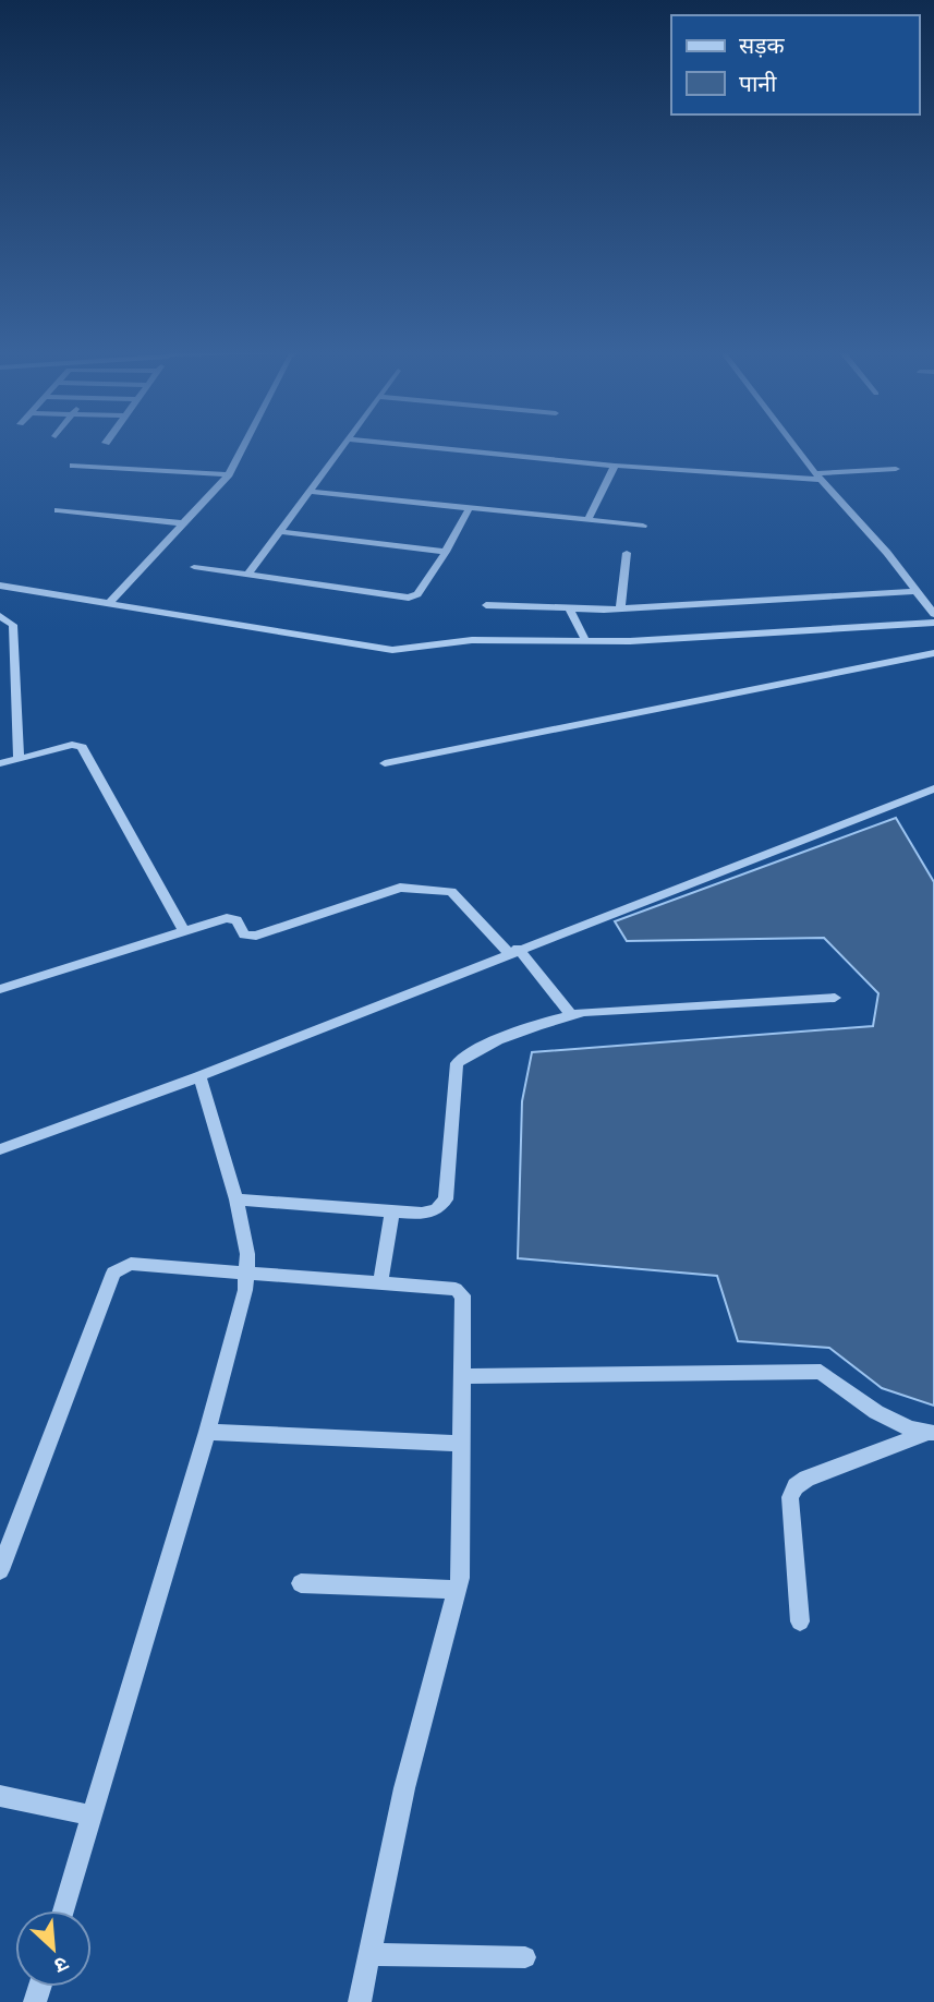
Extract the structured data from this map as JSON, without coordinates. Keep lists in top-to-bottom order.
{
  "legend": ["सड़क", "पानी"],
  "north": "bottom right"
}
